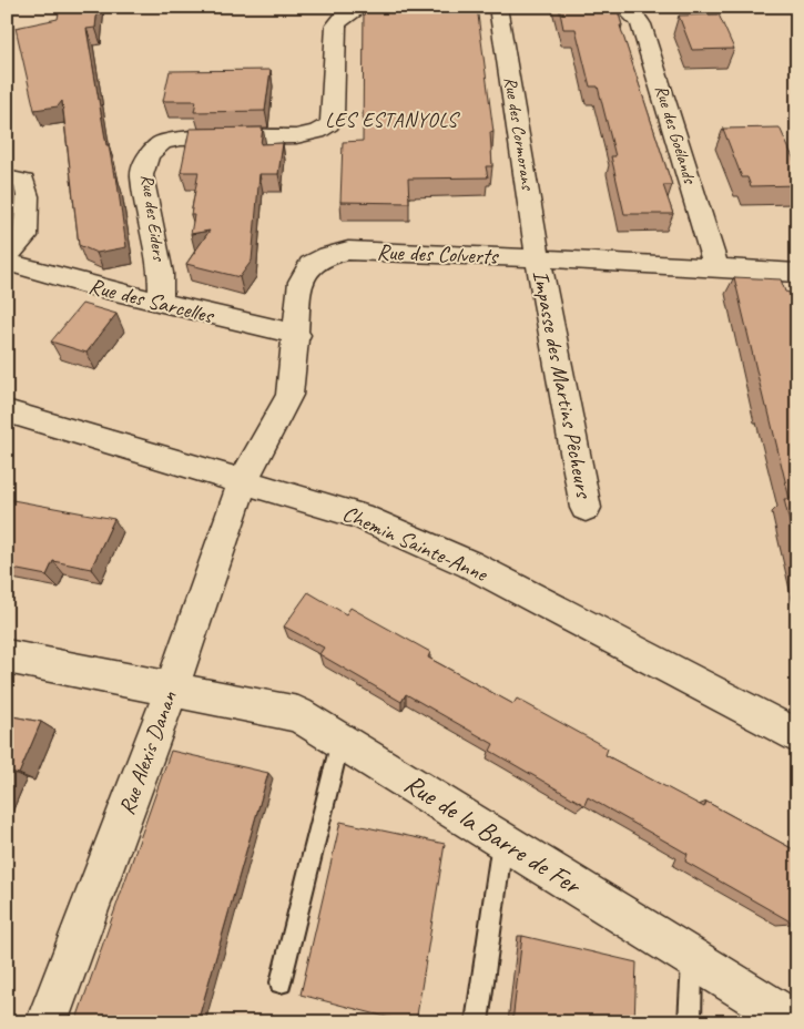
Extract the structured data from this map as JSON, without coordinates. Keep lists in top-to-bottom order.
{
  "streets": {
    "street": [
      "Rue des Cormorans",
      "Rue des Goélands",
      "Rue des Eiders",
      "Rue des Colverts",
      "Rue des Sarcelles",
      "Impasse des Martins Pêcheurs",
      "Chemin Sainte-Anne",
      "Rue Alexis Danan",
      "Rue de la Barre de Fer"
    ]
  },
  "crossings": [
    ["Rue des Cormorans", "Rue des Colverts"],
    ["Rue des Cormorans", "Impasse des Martins Pêcheurs"],
    ["Rue des Goélands", "Rue des Colverts"],
    ["Rue des Eiders", "Rue des Sarcelles"],
    ["Rue des Colverts", "Rue des Sarcelles"],
    ["Rue des Colverts", "Impasse des Martins Pêcheurs"],
    ["Rue des Colverts", "Chemin Sainte-Anne"],
    ["Rue des Colverts", "Rue Alexis Danan"],
    ["Chemin Sainte-Anne", "Rue Alexis Danan"],
    ["Rue Alexis Danan", "Rue de la Barre de Fer"]
  ],
  "districts": ["LES ESTANYOLS"]
}
